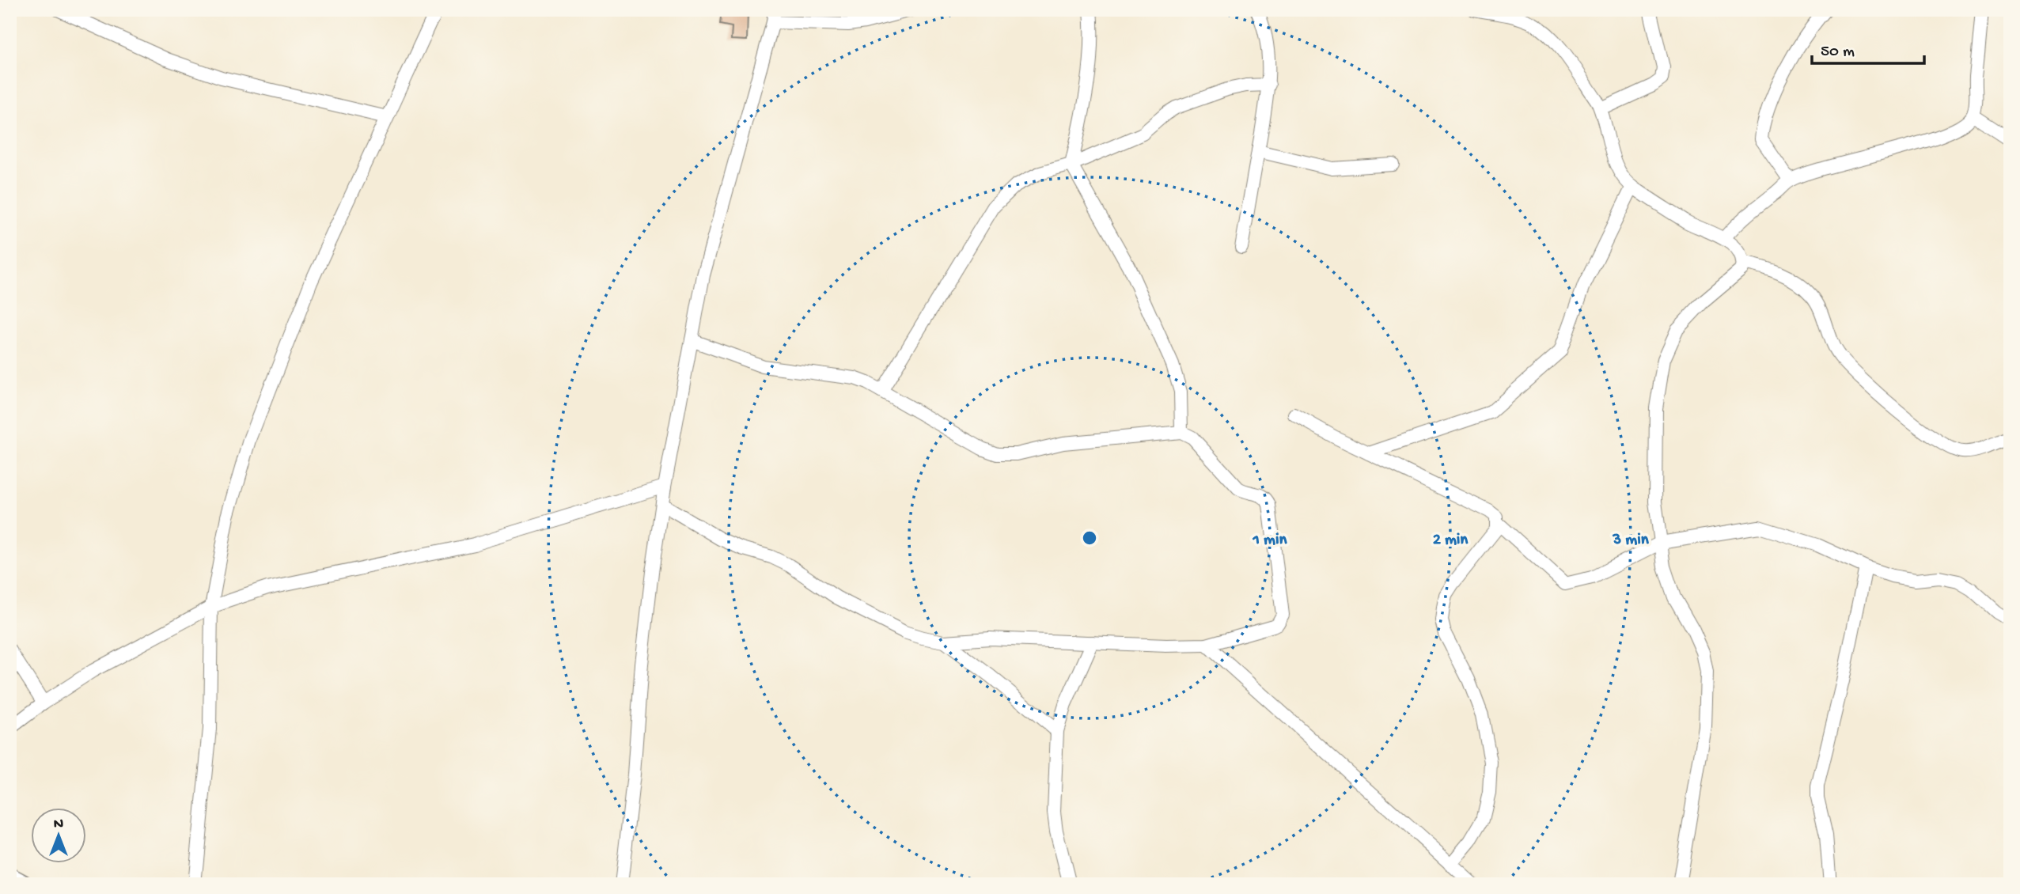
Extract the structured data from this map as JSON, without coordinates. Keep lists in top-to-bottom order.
{
  "scale_bar": "50 m",
  "north": "top",
  "rings": ["1 min", "2 min", "3 min"]
}
